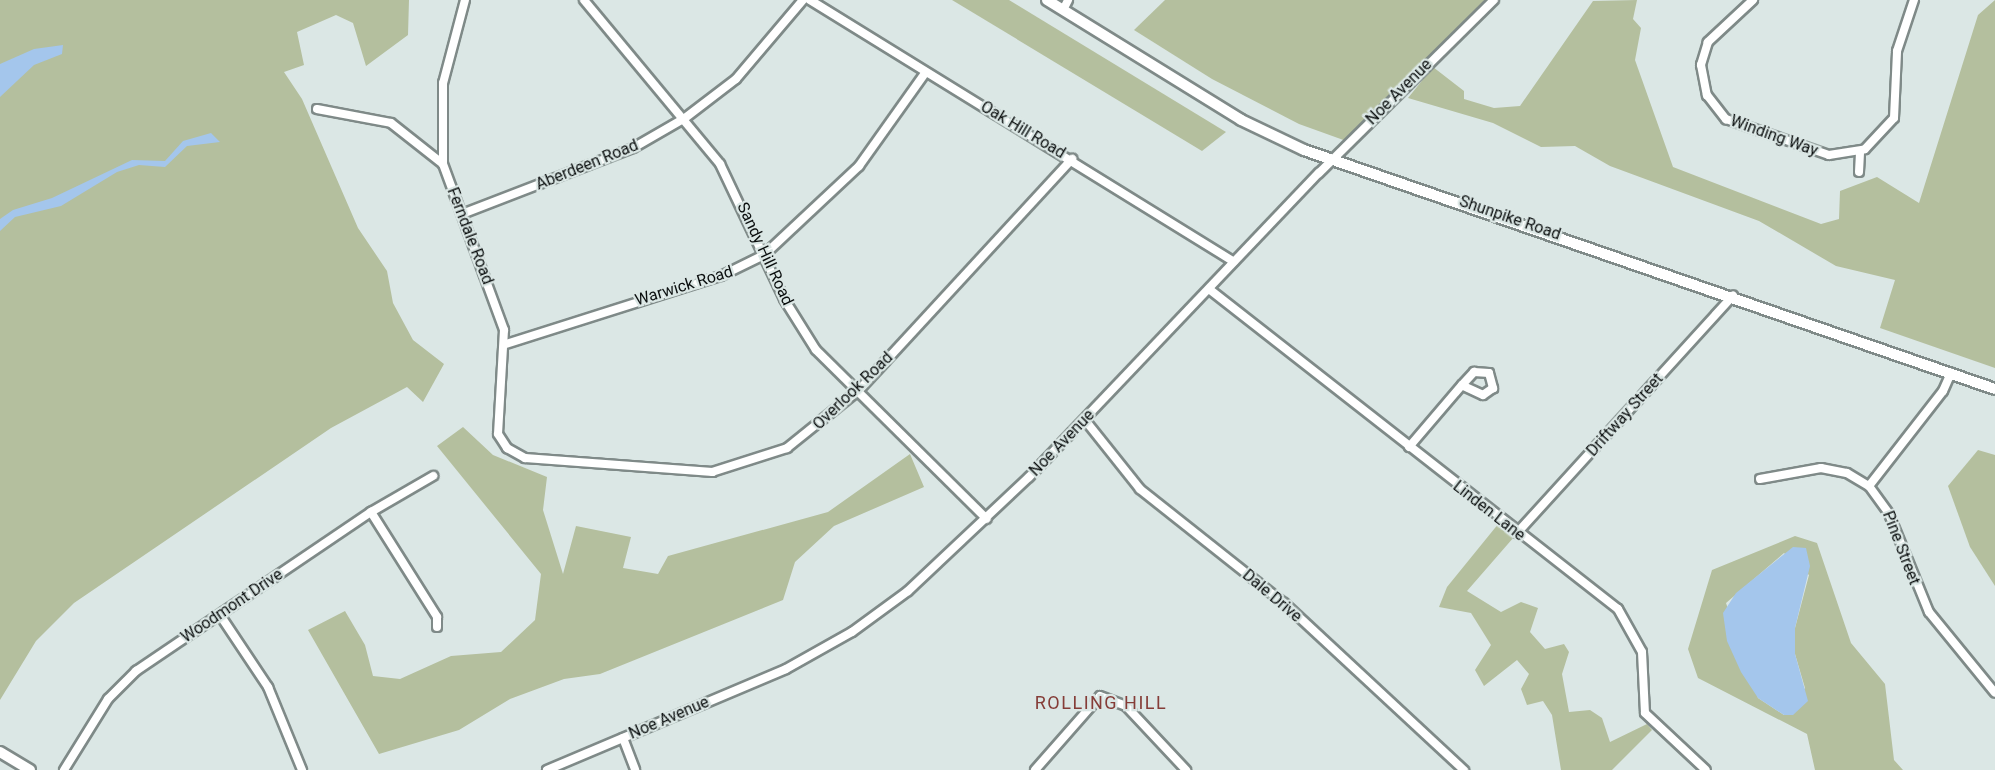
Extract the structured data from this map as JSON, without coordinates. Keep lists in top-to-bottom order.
{
  "streets": {
    "main road": ["Shunpike Road"],
    "street": [
      "Noe Avenue",
      "Oak Hill Road",
      "Winding Way",
      "Aberdeen Road",
      "Ferndale Road",
      "Sandy Hill Road",
      "Warwick Road",
      "Overlook Road",
      "Driftway Street",
      "Linden Lane",
      "Pine Street",
      "Dale Drive",
      "Woodmont Drive"
    ]
  },
  "crossings": [
    ["Noe Avenue", "Oak Hill Road"],
    ["Noe Avenue", "Shunpike Road"],
    ["Noe Avenue", "Sandy Hill Road"],
    ["Noe Avenue", "Linden Lane"],
    ["Noe Avenue", "Dale Drive"],
    ["Oak Hill Road", "Warwick Road"],
    ["Oak Hill Road", "Overlook Road"],
    ["Aberdeen Road", "Ferndale Road"],
    ["Aberdeen Road", "Sandy Hill Road"],
    ["Shunpike Road", "Driftway Street"],
    ["Ferndale Road", "Warwick Road"],
    ["Ferndale Road", "Overlook Road"],
    ["Sandy Hill Road", "Warwick Road"],
    ["Sandy Hill Road", "Overlook Road"],
    ["Driftway Street", "Linden Lane"]
  ],
  "districts": ["ROLLING HILL"]
}
